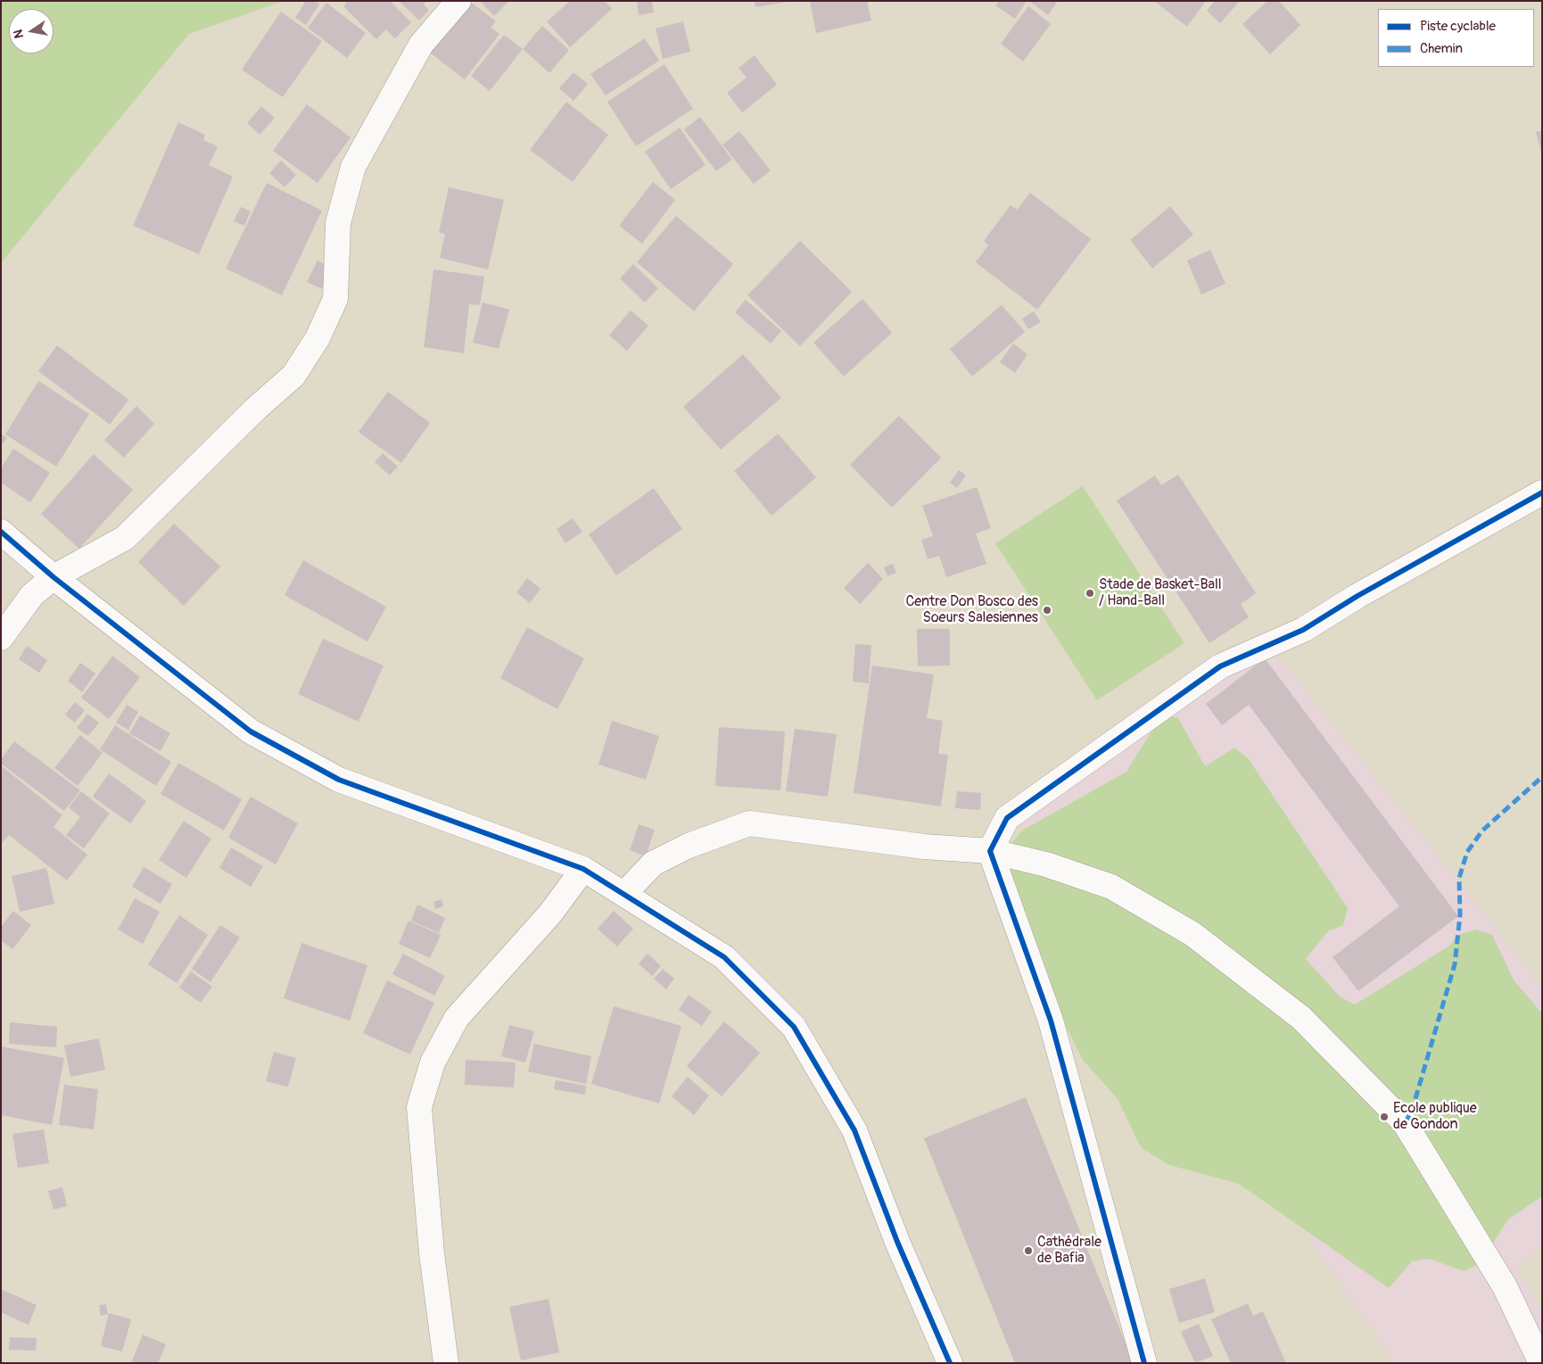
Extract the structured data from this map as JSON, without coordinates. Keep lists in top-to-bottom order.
{
  "places": [
    "Stade de Basket-Ball / Hand-Ball",
    "Centre Don Bosco des Soeurs Salesiennes",
    "Ecole publique de Gondon",
    "Cathédrale de Bafia"
  ],
  "legend": ["Piste cyclable", "Chemin"],
  "north": "left"
}
